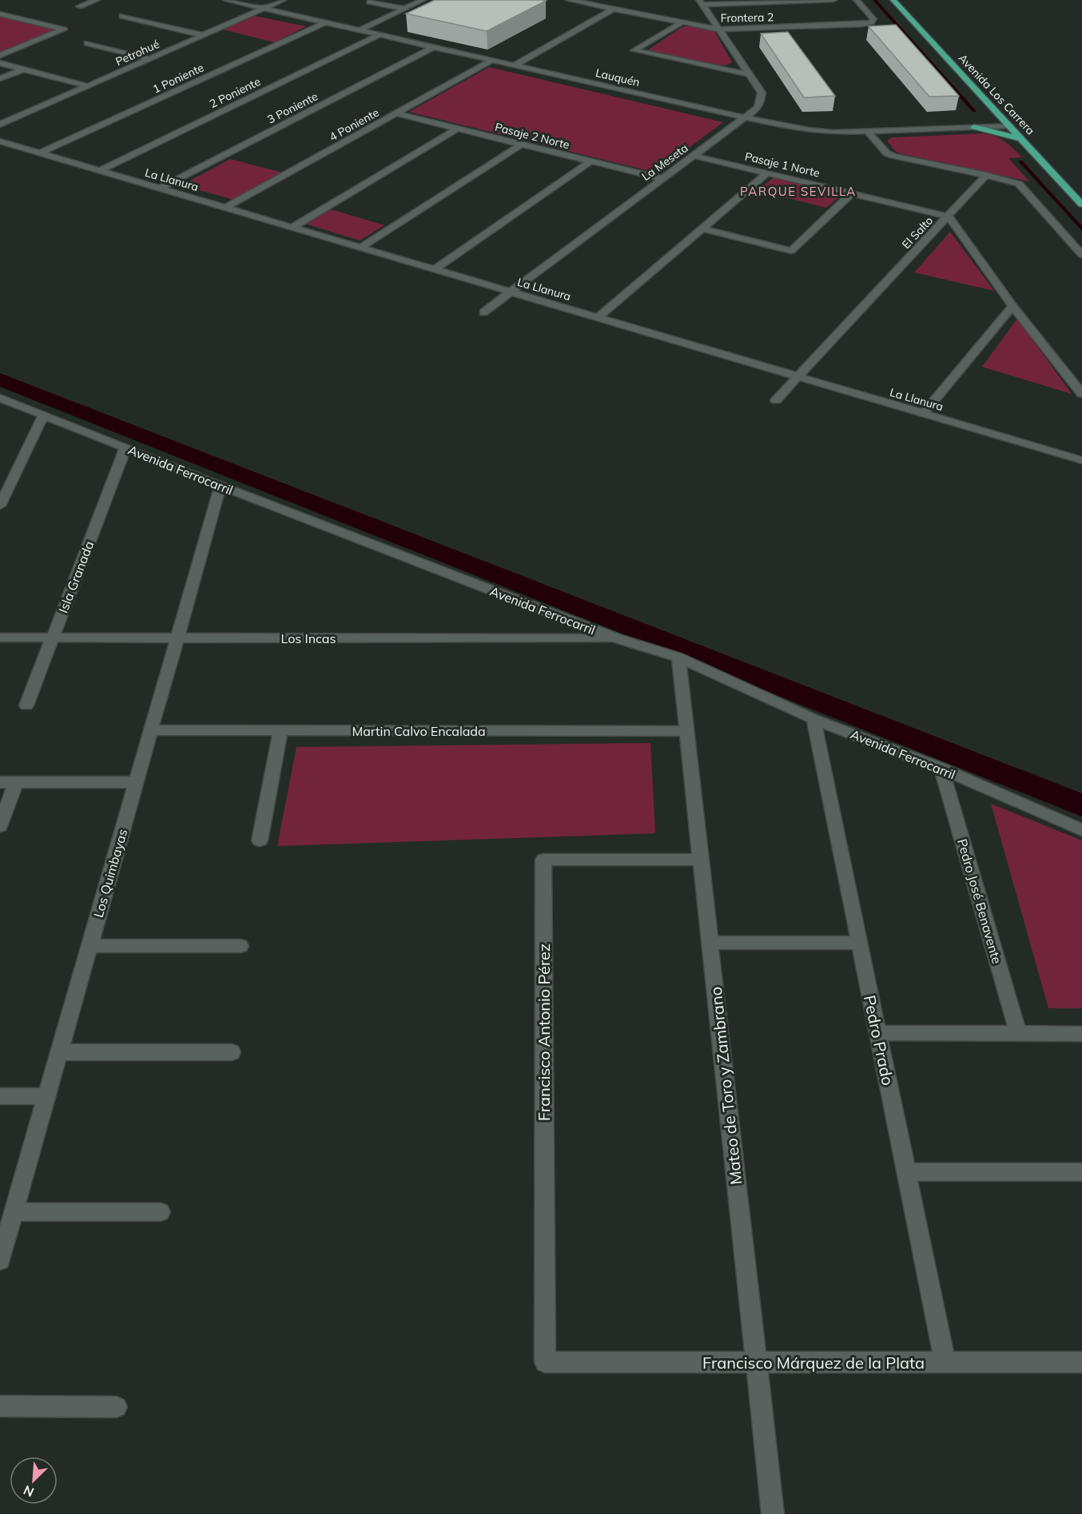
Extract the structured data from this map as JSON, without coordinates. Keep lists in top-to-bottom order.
{
  "streets": {
    "main road": ["Avenida Los Carrera"],
    "street": [
      "Frontera 2",
      "Petrohué",
      "Lauquén",
      "1 Poniente",
      "2 Poniente",
      "3 Poniente",
      "4 Poniente",
      "Pasaje 2 Norte",
      "La Meseta",
      "Pasaje 1 Norte",
      "La Llanura",
      "El Salto",
      "Avenida Ferrocarril",
      "Isla Granada",
      "Los Incas",
      "Martin Calvo Encalada",
      "Los Quimbayas",
      "Pedro José Benavente",
      "Francisco Antonio Pérez",
      "Pedro Prado",
      "Mateo de Toro y Zambrano",
      "Francisco Márquez de la Plata"
    ]
  },
  "crossings": [
    ["Frontera 2", "La Meseta"],
    ["Petrohué", "Lauquén"],
    ["Lauquén", "1 Poniente"],
    ["Lauquén", "2 Poniente"],
    ["Lauquén", "Avenida Los Carrera"],
    ["Lauquén", "3 Poniente"],
    ["Lauquén", "4 Poniente"],
    ["Lauquén", "La Meseta"],
    ["1 Poniente", "La Llanura"],
    ["2 Poniente", "La Llanura"],
    ["3 Poniente", "La Llanura"],
    ["4 Poniente", "Pasaje 2 Norte"],
    ["4 Poniente", "La Llanura"],
    ["Pasaje 2 Norte", "La Meseta"],
    ["La Meseta", "Pasaje 1 Norte"],
    ["La Meseta", "La Llanura"],
    ["Pasaje 1 Norte", "El Salto"],
    ["La Llanura", "El Salto"],
    ["Avenida Ferrocarril", "Isla Granada"],
    ["Avenida Ferrocarril", "Los Incas"],
    ["Avenida Ferrocarril", "Los Quimbayas"],
    ["Avenida Ferrocarril", "Pedro José Benavente"],
    ["Avenida Ferrocarril", "Pedro Prado"],
    ["Avenida Ferrocarril", "Mateo de Toro y Zambrano"],
    ["Isla Granada", "Los Incas"],
    ["Los Incas", "Los Quimbayas"],
    ["Martin Calvo Encalada", "Los Quimbayas"],
    ["Martin Calvo Encalada", "Mateo de Toro y Zambrano"],
    ["Francisco Antonio Pérez", "Mateo de Toro y Zambrano"],
    ["Francisco Antonio Pérez", "Francisco Márquez de la Plata"],
    ["Pedro Prado", "Francisco Márquez de la Plata"],
    ["Mateo de Toro y Zambrano", "Francisco Márquez de la Plata"]
  ],
  "districts": ["PARQUE SEVILLA"],
  "north": "bottom left"
}
